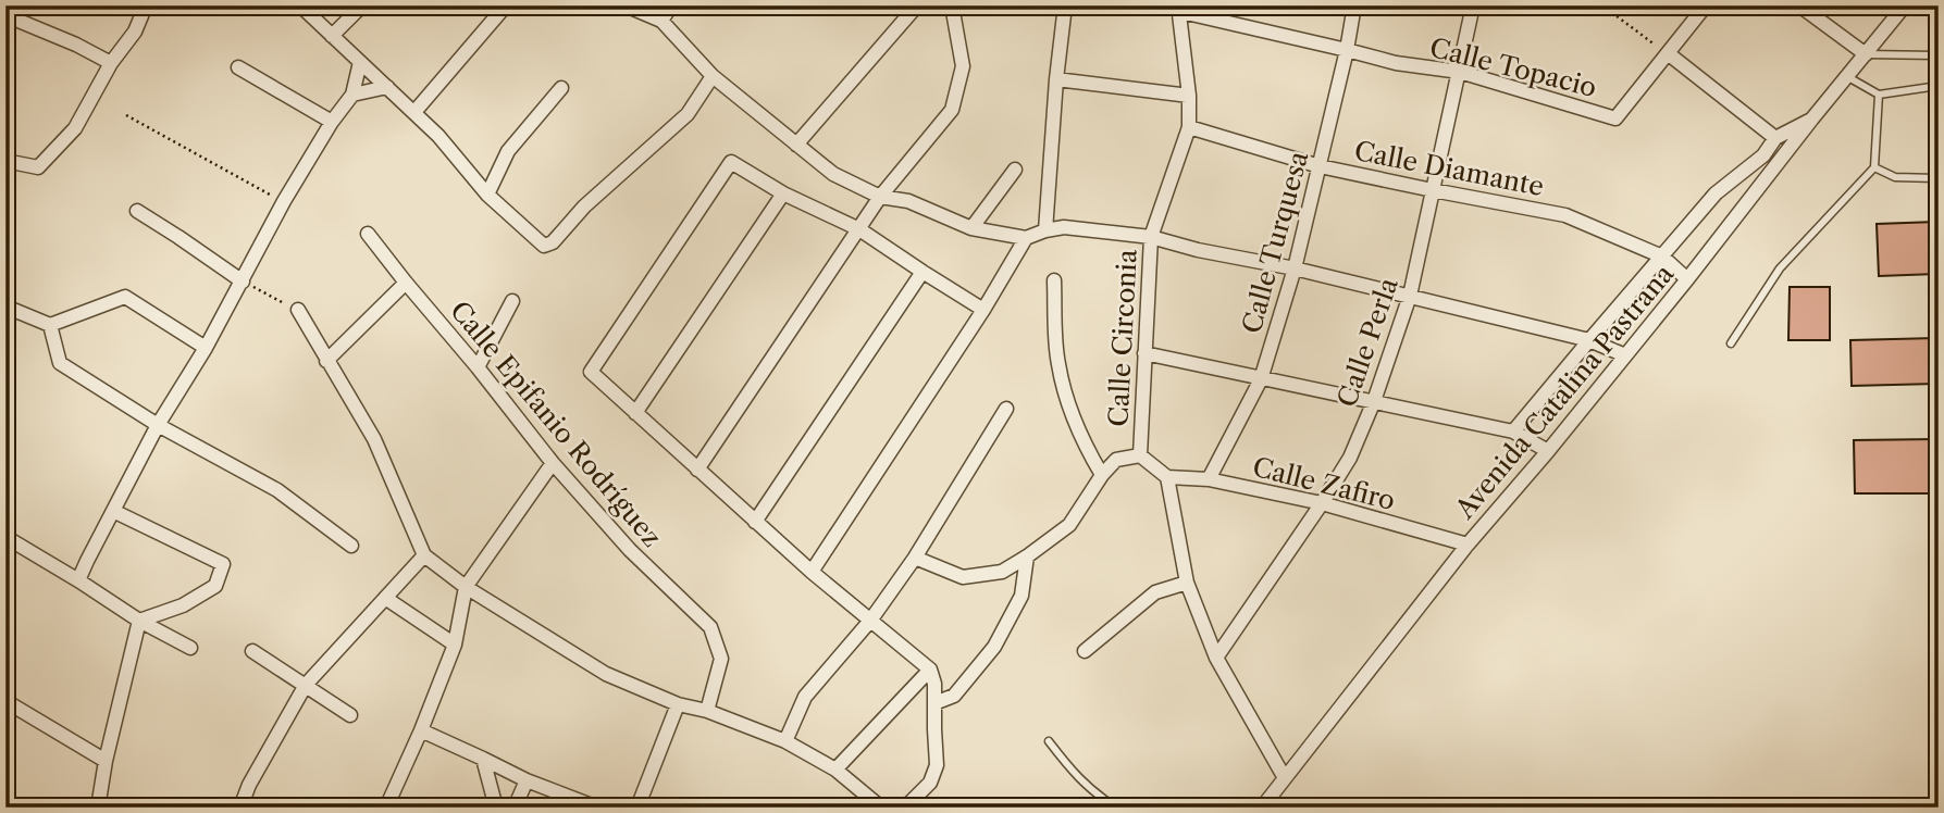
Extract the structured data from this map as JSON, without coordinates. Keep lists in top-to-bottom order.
{
  "streets": {
    "street": [
      "Calle Topacio",
      "Calle Diamante",
      "Calle Turquesa",
      "Calle Circonia",
      "Calle Perla",
      "Avenida Catalina Pastrana",
      "Calle Epifanio Rodríguez",
      "Calle Zafiro"
    ]
  },
  "crossings": [
    ["Calle Topacio", "Calle Turquesa"],
    ["Calle Topacio", "Calle Circonia"],
    ["Calle Topacio", "Calle Perla"],
    ["Calle Diamante", "Calle Turquesa"],
    ["Calle Diamante", "Calle Circonia"],
    ["Calle Diamante", "Calle Perla"],
    ["Calle Diamante", "Avenida Catalina Pastrana"],
    ["Calle Turquesa", "Calle Zafiro"],
    ["Calle Circonia", "Calle Zafiro"],
    ["Calle Perla", "Calle Zafiro"],
    ["Avenida Catalina Pastrana", "Calle Zafiro"]
  ]
}
